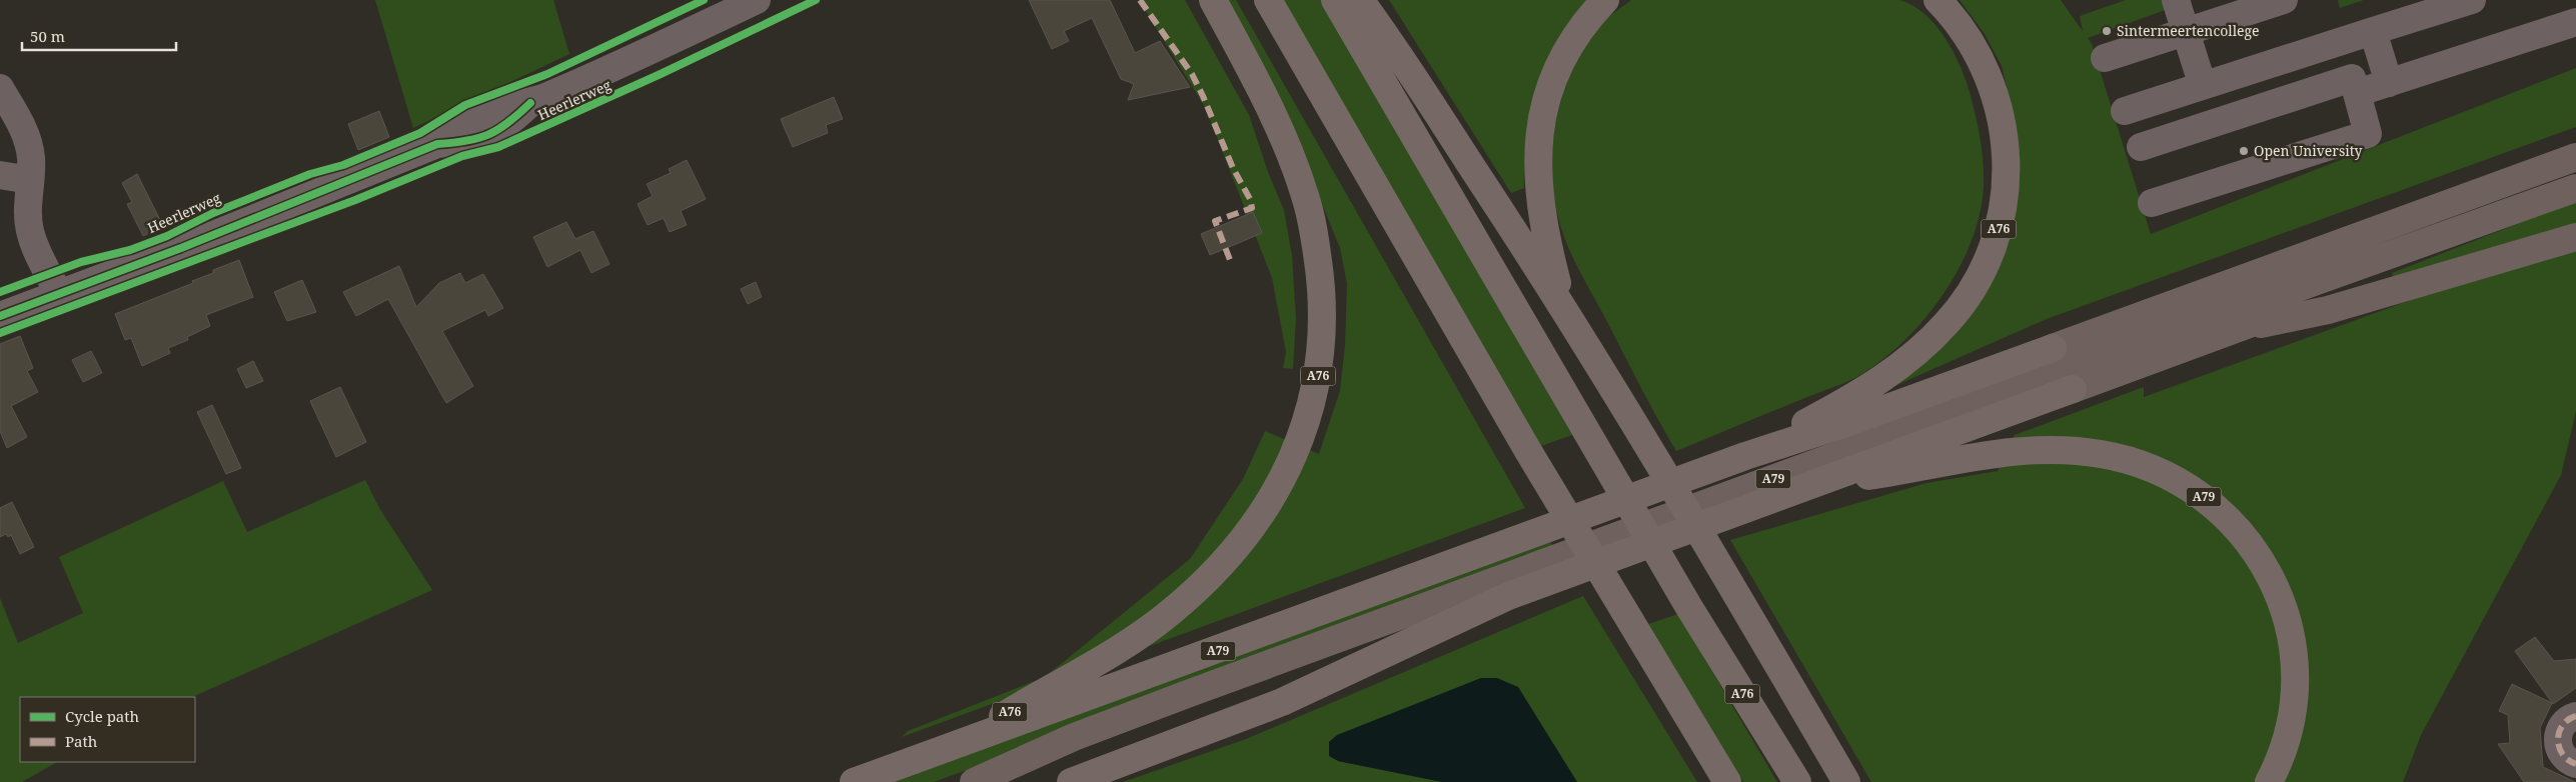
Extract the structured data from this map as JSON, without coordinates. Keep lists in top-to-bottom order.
{
  "streets": {
    "highway": ["A76", "A79"],
    "street": ["Heerlerweg"]
  },
  "crossings": [
    ["A76", "A79"]
  ],
  "places": ["Sintermeertencollege", "Open University"],
  "legend": ["Cycle path", "Path"],
  "scale_bar": "50 m"
}
